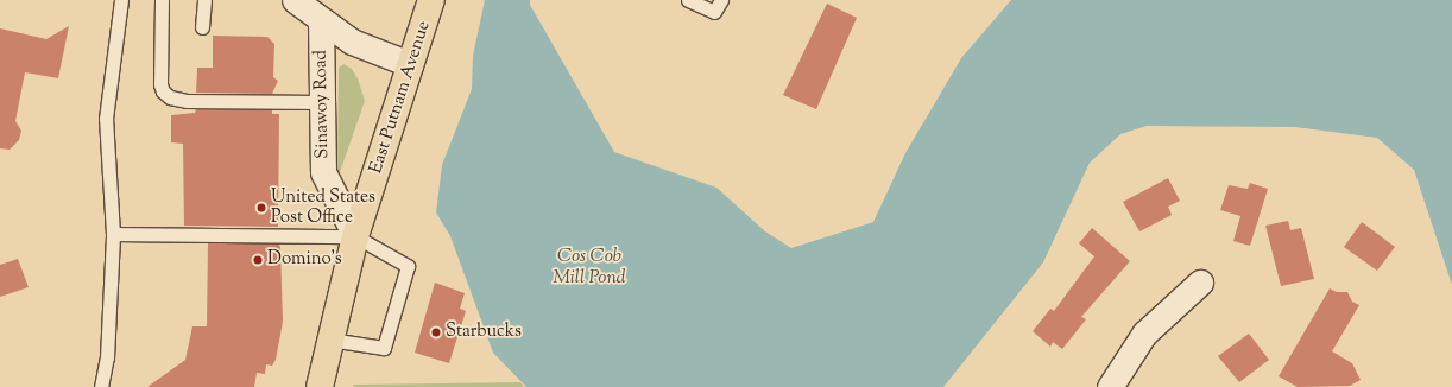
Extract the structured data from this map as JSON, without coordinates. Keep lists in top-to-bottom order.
{
  "streets": {
    "main road": ["East Putnam Avenue"],
    "street": ["Sinawoy Road"]
  },
  "crossings": [
    ["East Putnam Avenue", "Sinawoy Road"]
  ],
  "water": ["Cos Cob Mill Pond"],
  "places": ["United States Post Office", "Domino's", "Starbucks"]
}
